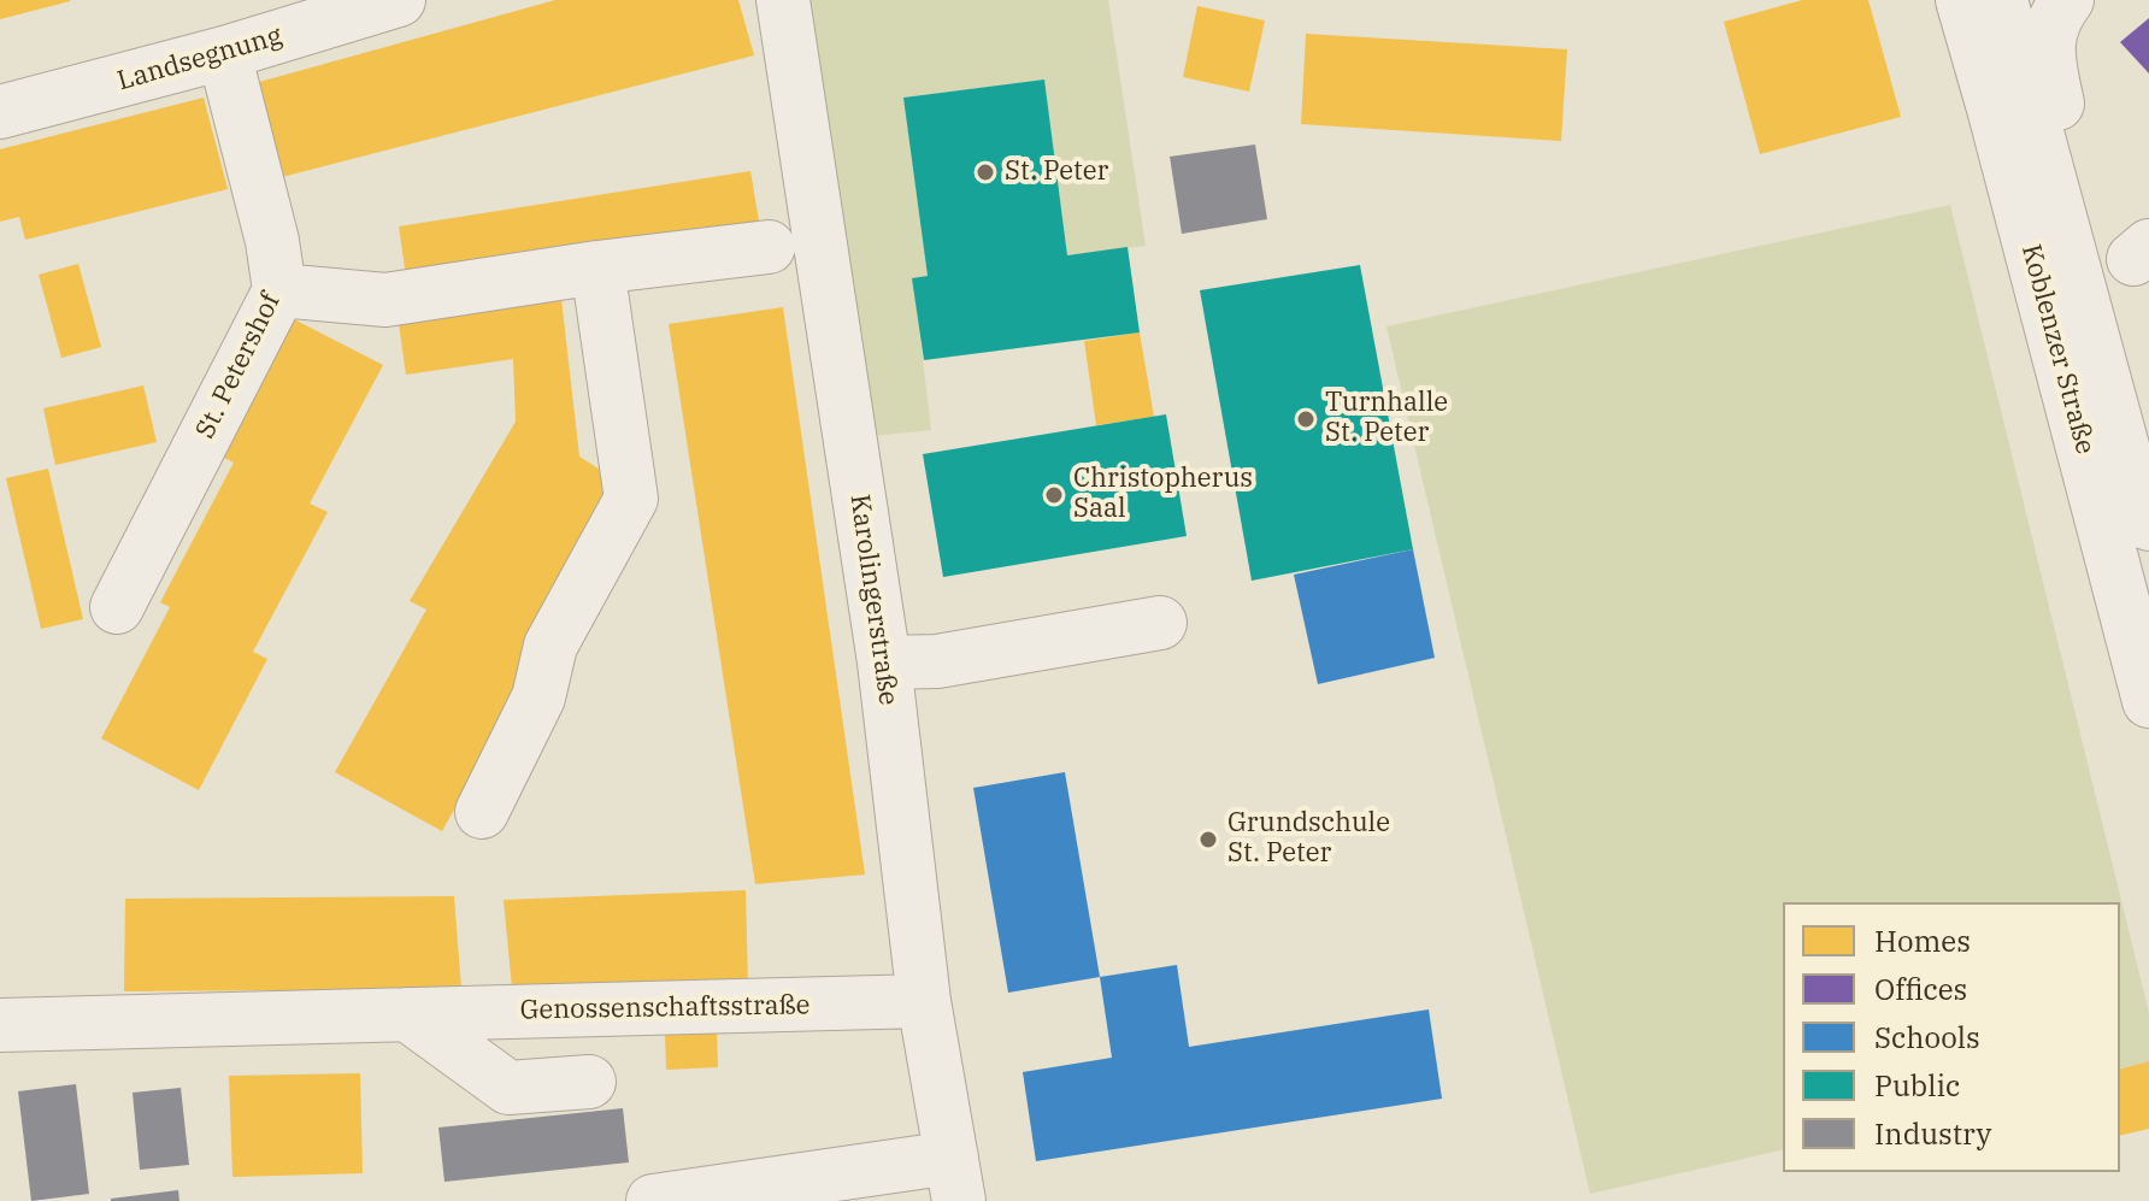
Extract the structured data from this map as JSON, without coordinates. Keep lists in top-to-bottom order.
{
  "streets": {
    "street": [
      "Landsegnung",
      "Koblenzer Straße",
      "St. Petershof",
      "Karolingerstraße",
      "Genossenschaftsstraße"
    ]
  },
  "crossings": [
    ["Landsegnung", "St. Petershof"],
    ["Karolingerstraße", "Genossenschaftsstraße"]
  ],
  "places": [
    "St. Peter",
    "Turnhalle St. Peter",
    "Christopherus Saal",
    "Grundschule St. Peter"
  ],
  "legend": [
    "Homes",
    "Offices",
    "Schools",
    "Public",
    "Industry"
  ]
}
